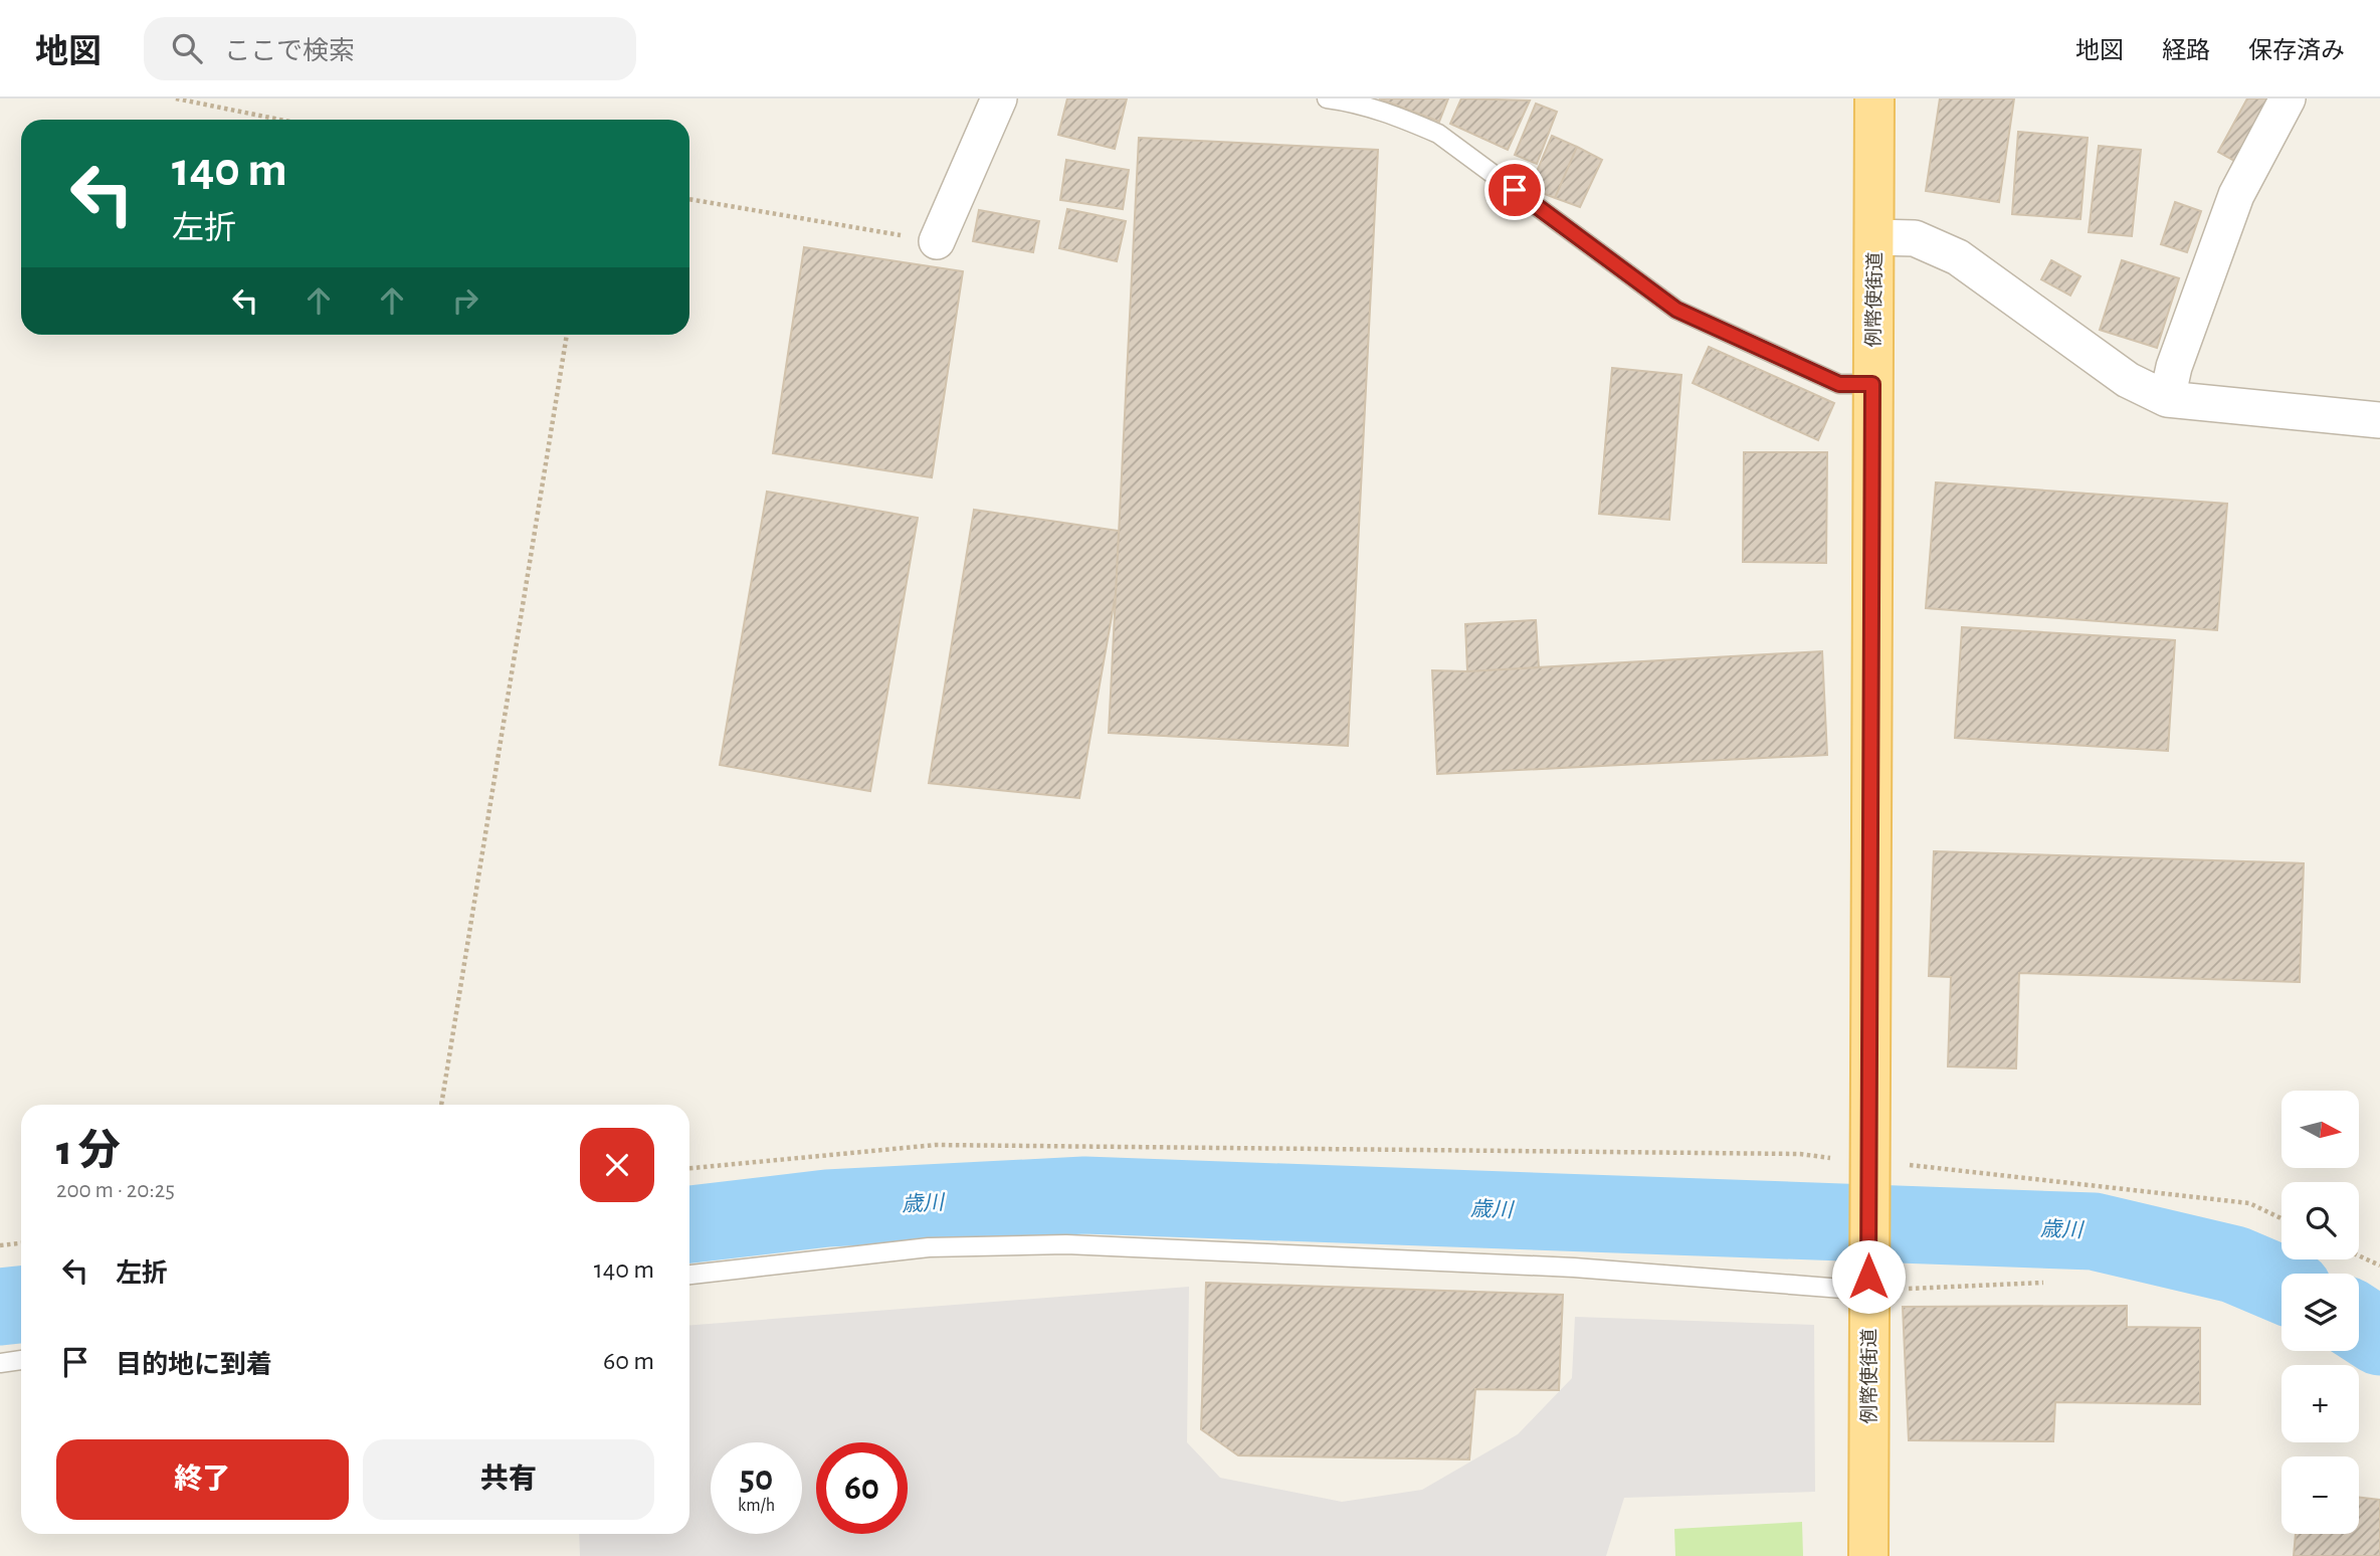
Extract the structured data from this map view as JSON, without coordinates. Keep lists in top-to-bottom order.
{
  "streets": {
    "main road": ["例幣使街道"]
  },
  "water": ["歳川"],
  "north": "right",
  "page": {
    "header": "地図",
    "search": "ここで検索",
    "nav": ["地図", "経路", "保存済み"],
    "turn": ["140 m", "左折"],
    "map_buttons": ["+", "−"],
    "heading": ["1 分", "200 m · 20:25"],
    "list": [
      {
        "name": "左折",
        "value": "140 m"
      },
      {
        "name": "目的地に到着",
        "value": "60 m"
      }
    ],
    "buttons": ["終了", "共有"],
    "speed": "50 km/h",
    "limit": "60"
  }
}
